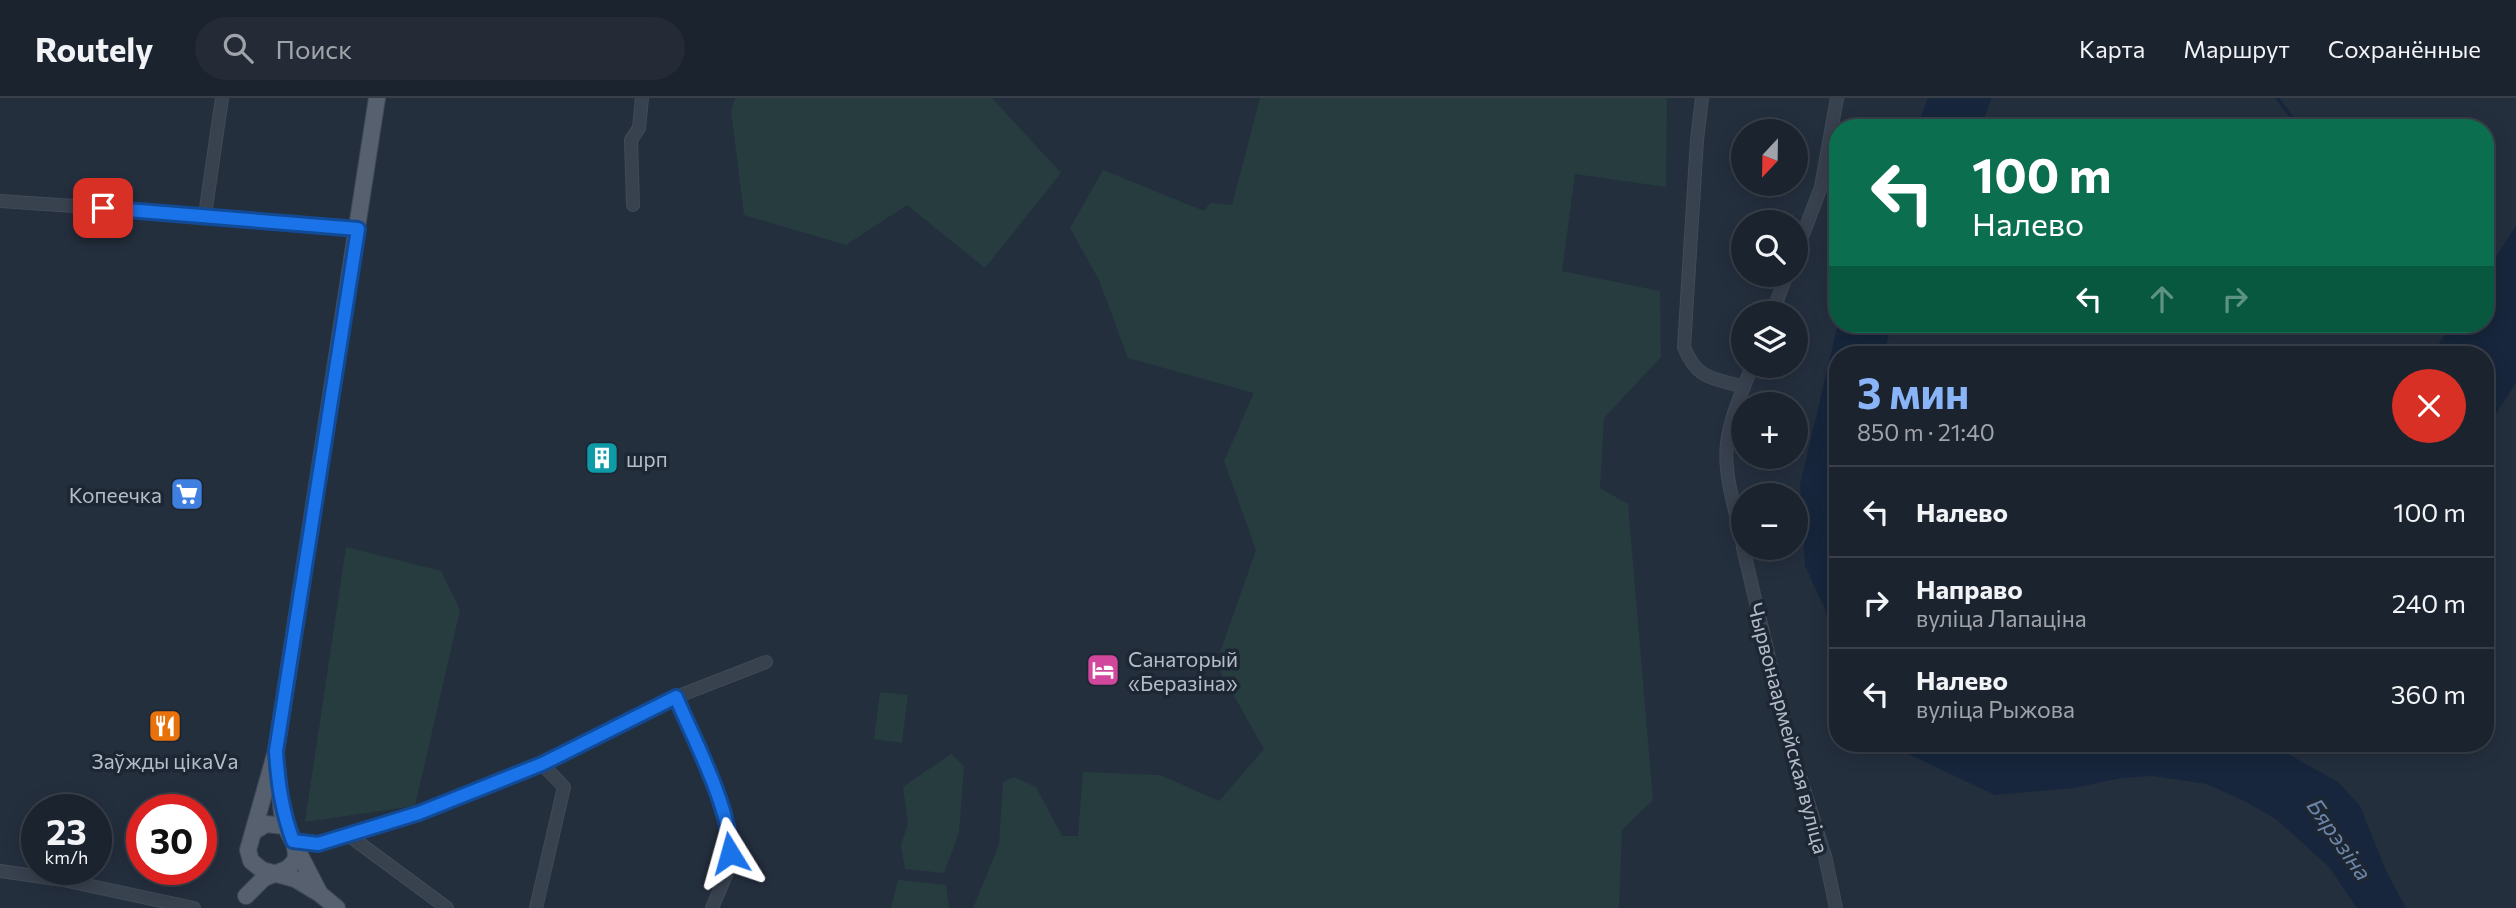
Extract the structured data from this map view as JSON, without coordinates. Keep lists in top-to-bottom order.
{
  "streets": {
    "street": ["Чырвонаармейская вуліца"]
  },
  "water": ["Бярэзіна"],
  "places": {
    "building": ["шрп"],
    "supermarket": ["Копеечка"],
    "hotel": ["Санаторый «Беразіна»"],
    "restaurant": ["Заўжды цікаVа"]
  },
  "north": "bottom",
  "page": {
    "header": "Routely",
    "search": "Поиск",
    "nav": ["Карта", "Маршрут", "Сохранённые"],
    "map_buttons": ["+", "−"],
    "turn": ["100 m", "Налево"],
    "heading": ["3 мин", "850 m · 21:40"],
    "list": [
      {
        "name": "Налево",
        "value": "100 m"
      },
      {
        "name": "Направо",
        "note": "вуліца Лапаціна",
        "value": "240 m"
      },
      {
        "name": "Налево",
        "note": "вуліца Рыжова",
        "value": "360 m"
      }
    ],
    "speed": "23 km/h",
    "limit": "30"
  }
}
